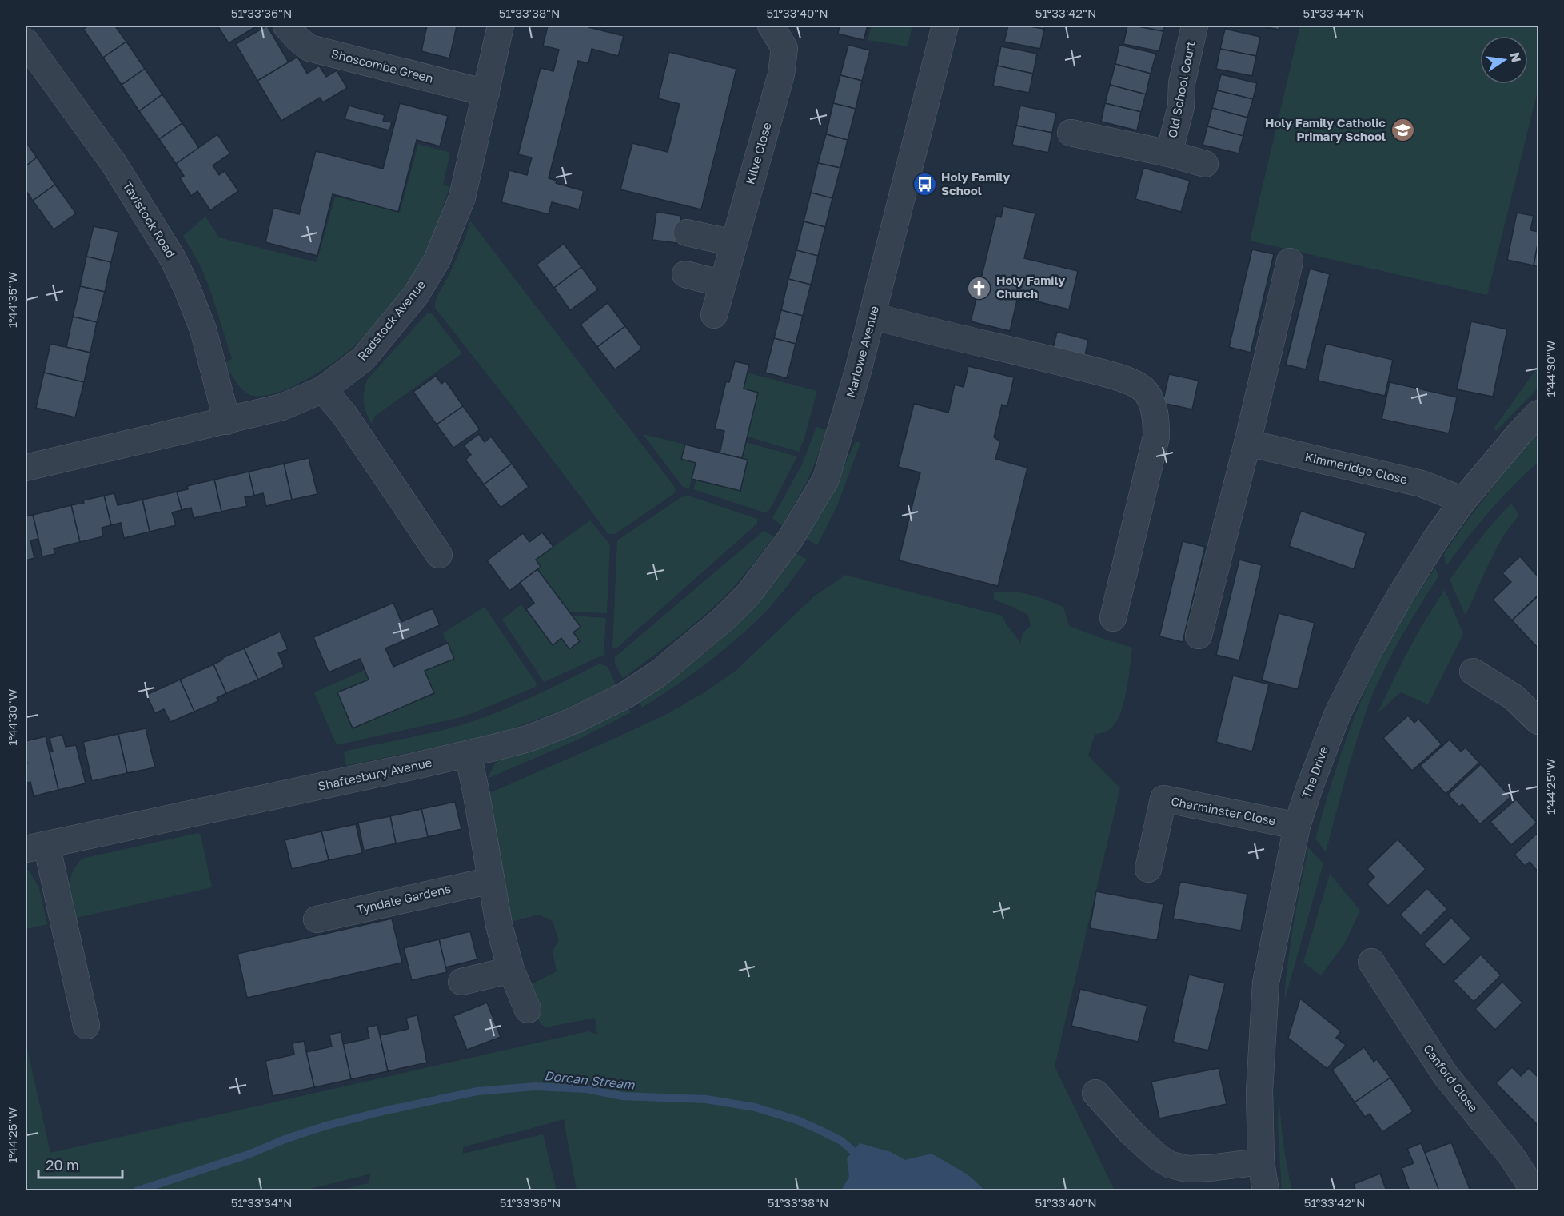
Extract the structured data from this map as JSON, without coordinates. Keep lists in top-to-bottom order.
{
  "streets": {
    "street": [
      "Shoscombe Green",
      "Old School Court",
      "Kilve Close",
      "Tavistock Road",
      "Radstock Avenue",
      "Marlowe Avenue",
      "Kimmeridge Close",
      "The Drive",
      "Shaftesbury Avenue",
      "Charminster Close",
      "Tyndale Gardens",
      "Canford Close"
    ]
  },
  "crossings": [
    ["Shoscombe Green", "Radstock Avenue"],
    ["Tavistock Road", "Radstock Avenue"],
    ["Marlowe Avenue", "Shaftesbury Avenue"],
    ["Kimmeridge Close", "The Drive"],
    ["The Drive", "Charminster Close"]
  ],
  "water": ["Dorcan Stream"],
  "places": {
    "school or university": ["Holy Family Catholic Primary School"],
    "bus stop": ["Holy Family School"],
    "church": ["Holy Family Church"]
  },
  "scale_bar": "20 m",
  "north": "right",
  "coordinates": [
    "51°33'36\"N",
    "51°33'38\"N",
    "51°33'40\"N",
    "51°33'42\"N",
    "51°33'44\"N",
    "1°44'35\"W",
    "1°44'30\"W",
    "1°44'25\"W",
    "51°33'34\"N"
  ]
}
